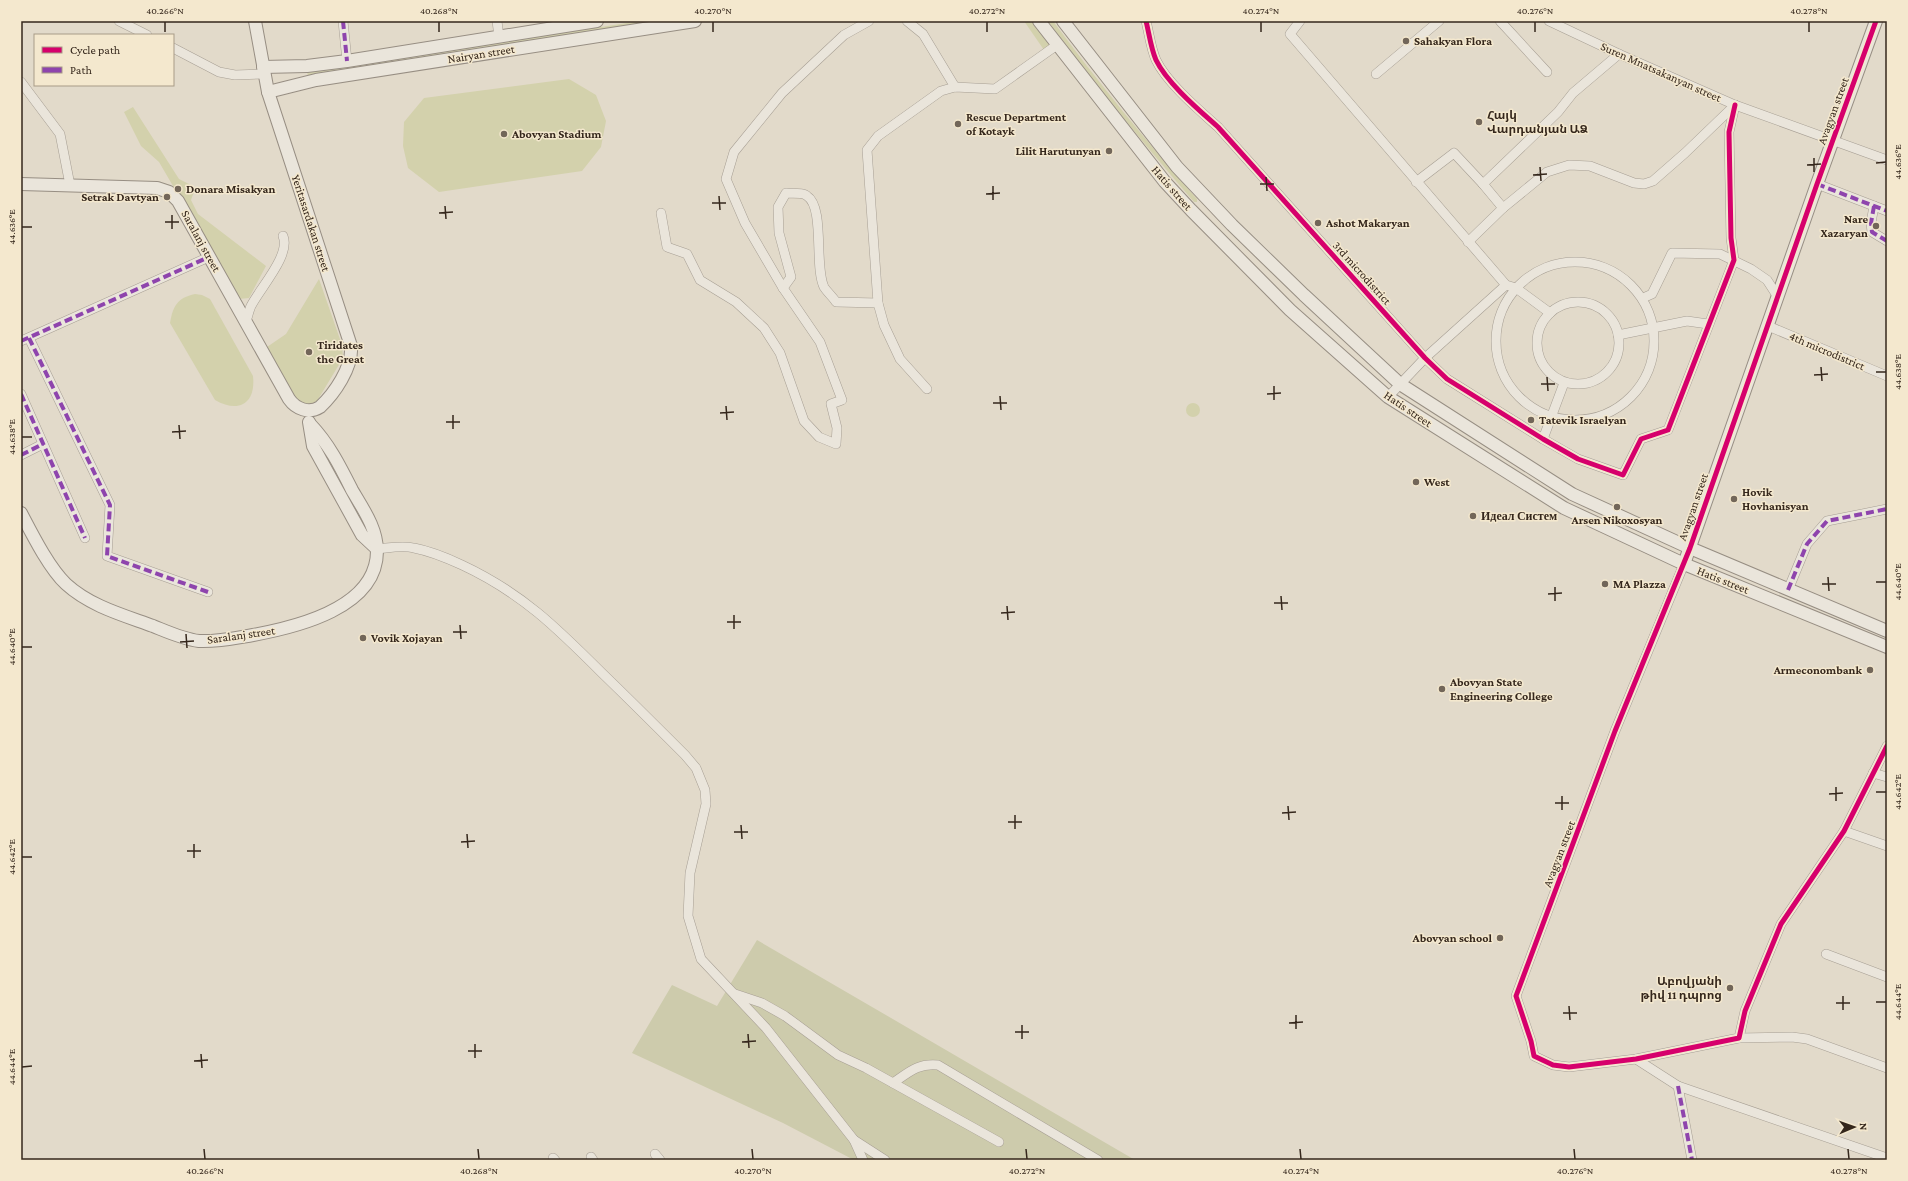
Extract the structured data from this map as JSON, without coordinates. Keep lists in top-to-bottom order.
{
  "streets": {
    "street": [
      "Nairyan street",
      "Suren Mnatsakanyan street",
      "Avagyan street",
      "Hatis street",
      "Yeritasardakan street",
      "Saralanj street",
      "3rd microdistrict",
      "4th microdistrict"
    ]
  },
  "crossings": [
    ["Nairyan street", "Yeritasardakan street"],
    ["Suren Mnatsakanyan street", "Avagyan street"],
    ["Avagyan street", "Hatis street"],
    ["Avagyan street", "4th microdistrict"],
    ["Yeritasardakan street", "Saralanj street"]
  ],
  "places": [
    "Sahakyan Flora",
    "Հայկ Վարդանյան ԱՁ",
    "Rescue Department of Kotayk",
    "Abovyan Stadium",
    "Lilit Harutunyan",
    "Donara Misakyan",
    "Setrak Davtyan",
    "Ashot Makaryan",
    "Nare Xazaryan",
    "Tiridates the Great",
    "Tatevik Israelyan",
    "West",
    "Hovik Hovhanisyan",
    "Arsen Nikoxosyan",
    "Идеал Систем",
    "MA Plazza",
    "Vovik Xojayan",
    "Armeconombank",
    "Abovyan State Engineering College",
    "Abovyan school",
    "Աբովյանի թիվ 11 դպրոց"
  ],
  "legend": ["Cycle path", "Path"],
  "north": "right",
  "coordinates": [
    "40.266°N",
    "40.268°N",
    "40.270°N",
    "40.272°N",
    "40.274°N",
    "40.276°N",
    "40.278°N",
    "44.636°E",
    "44.638°E",
    "44.640°E",
    "44.642°E",
    "44.644°E"
  ]
}
